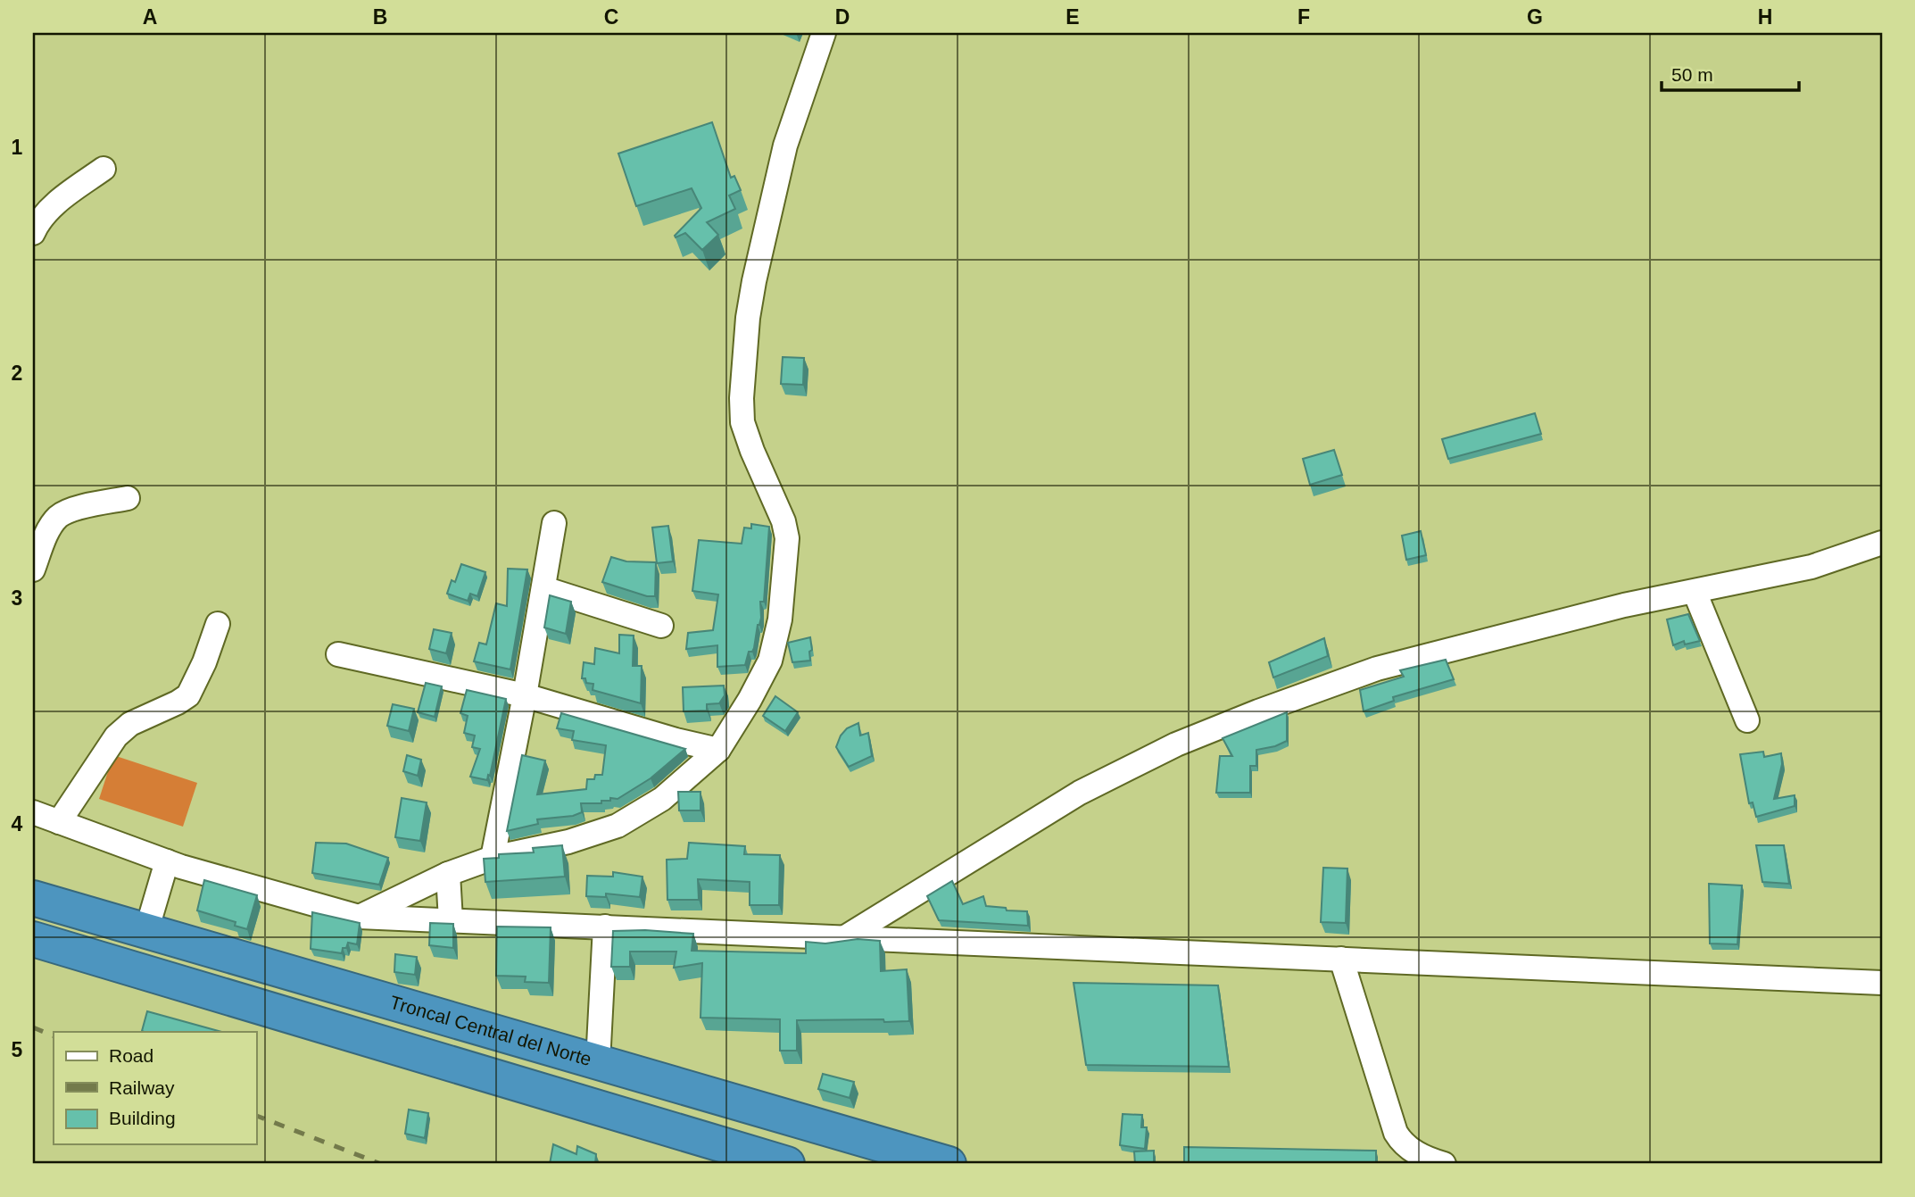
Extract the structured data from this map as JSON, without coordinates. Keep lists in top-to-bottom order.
{
  "streets": {
    "highway": ["Troncal Central del Norte"]
  },
  "legend": ["Road", "Railway", "Building"],
  "scale_bar": "50 m",
  "grid": {
    "columns": [
      "A",
      "B",
      "C",
      "D",
      "E",
      "F",
      "G",
      "H"
    ],
    "rows": [
      "1",
      "2",
      "3",
      "4",
      "5"
    ]
  }
}
